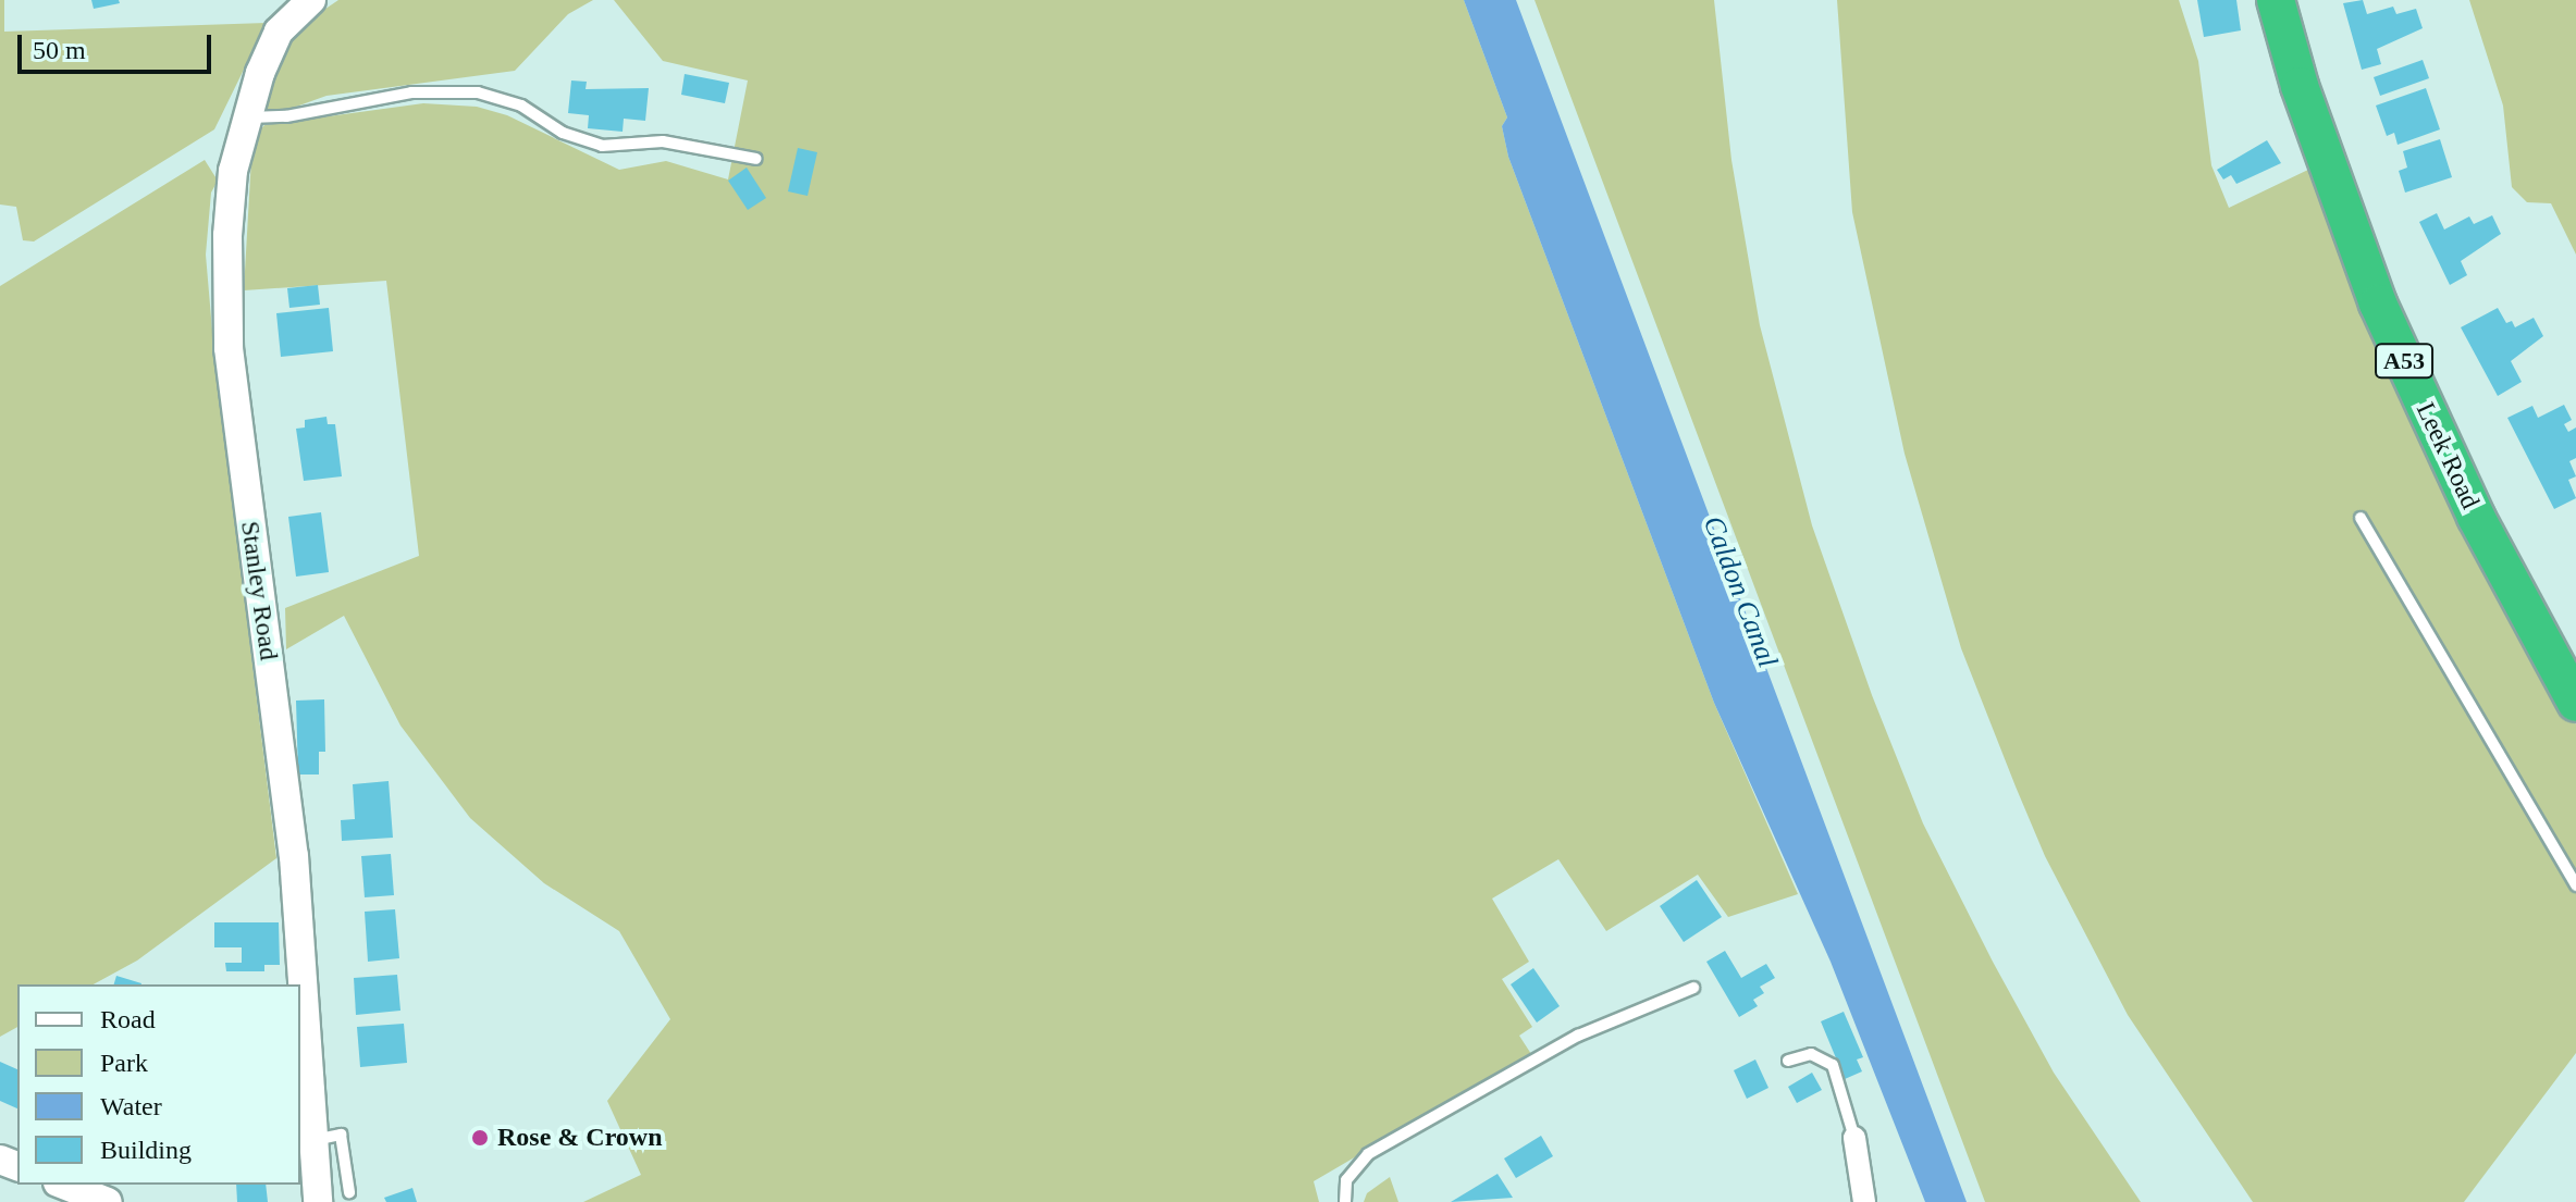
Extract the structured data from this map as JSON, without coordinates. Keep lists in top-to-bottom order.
{
  "streets": {
    "highway": ["A53", "Leek Road"],
    "street": ["Stanley Road"]
  },
  "water": ["Caldon Canal"],
  "places": ["Rose & Crown"],
  "legend": [
    "Road",
    "Park",
    "Water",
    "Building"
  ],
  "scale_bar": "50 m"
}
